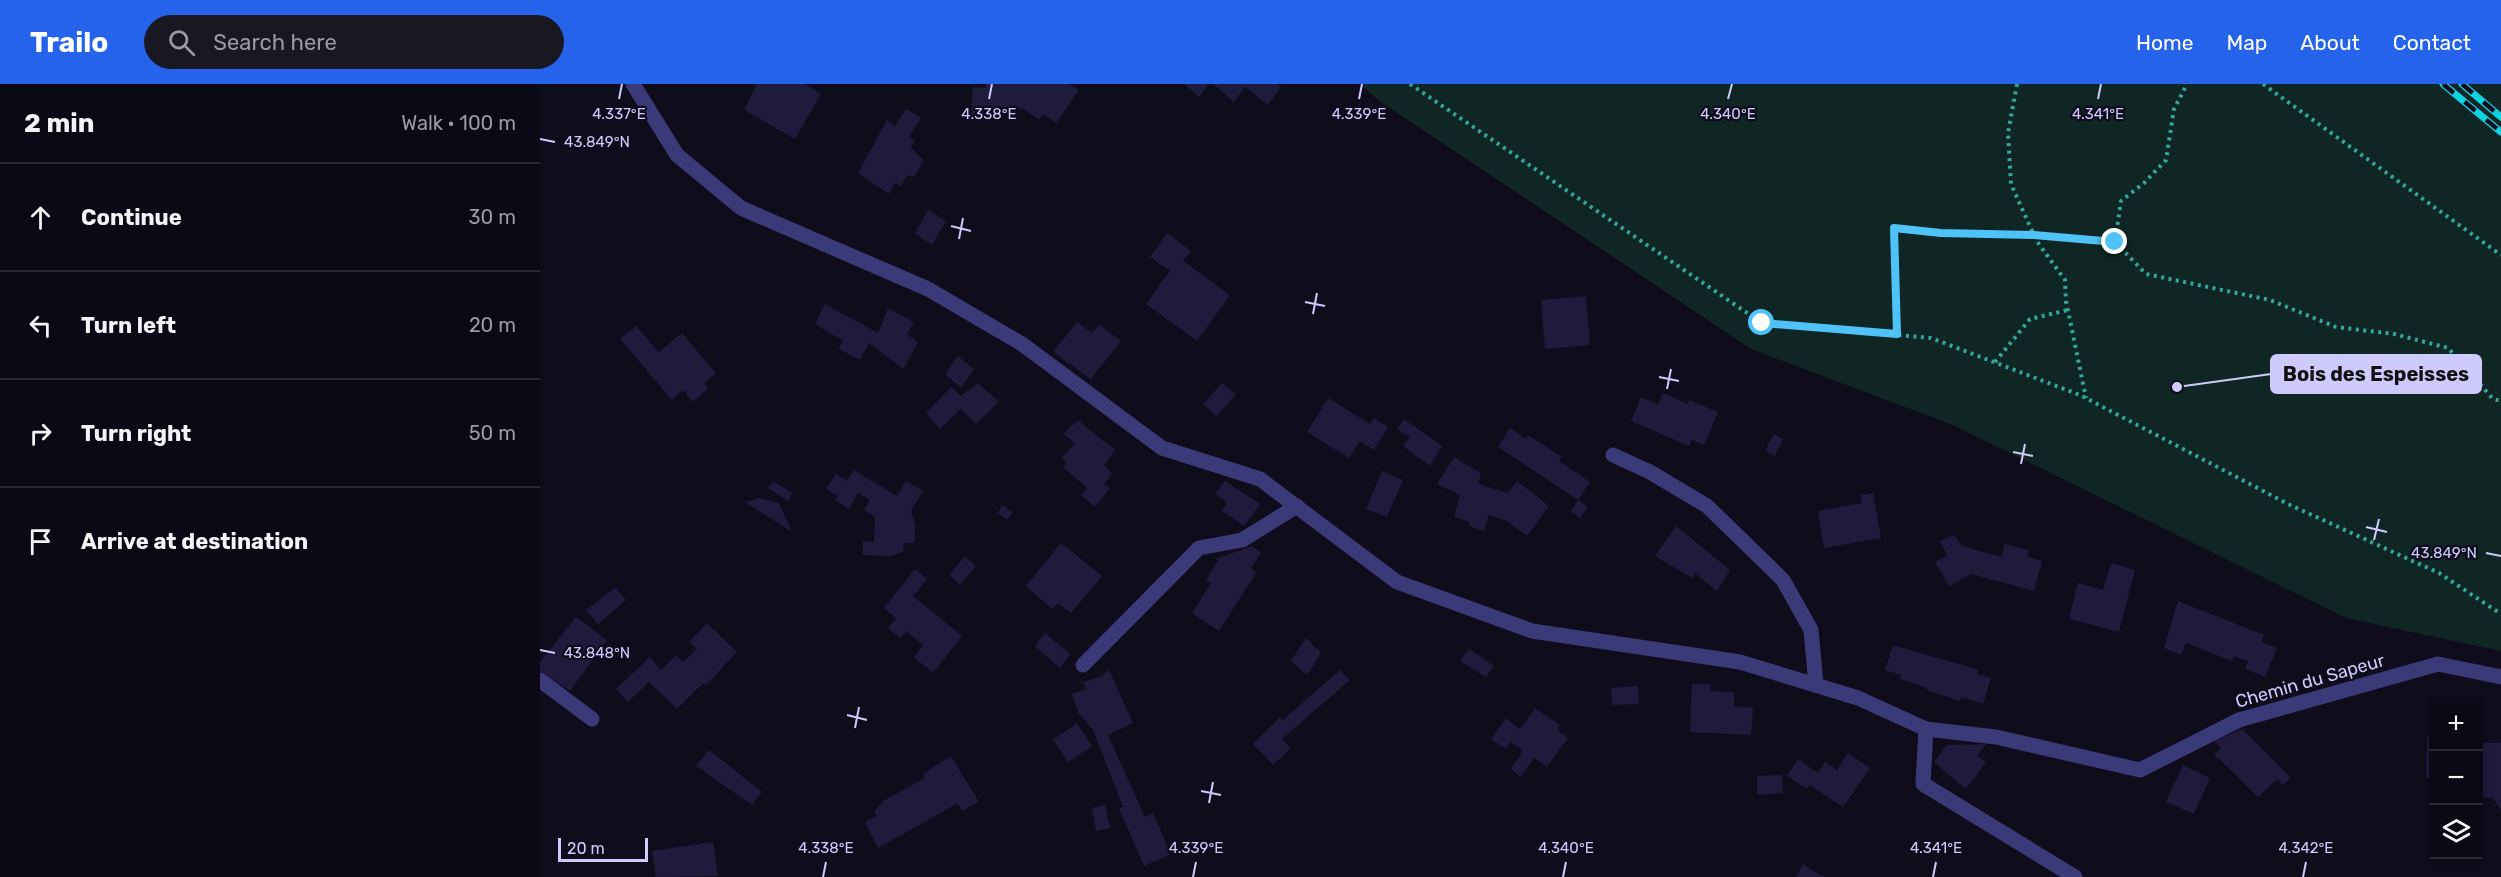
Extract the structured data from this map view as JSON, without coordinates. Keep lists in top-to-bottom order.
{
  "streets": {
    "street": ["Chemin du Sapeur"]
  },
  "places": ["Bois des Espeisses"],
  "scale_bar": "20 m",
  "page": {
    "header": "Trailo",
    "search": "Search here",
    "nav": [
      "Home",
      "Map",
      "About",
      "Contact"
    ],
    "heading": ["2 min", "Walk · 100 m"],
    "list": [
      ["Continue", "30 m"],
      ["Turn left", "20 m"],
      ["Turn right", "50 m"],
      "Arrive at destination"
    ],
    "map_buttons": ["+", "−"],
    "scale": "20 m"
  },
  "coordinates": [
    "4.337°E",
    "4.338°E",
    "4.339°E",
    "4.340°E",
    "4.341°E",
    "43.849°N",
    "43.848°N",
    "4.342°E"
  ]
}
